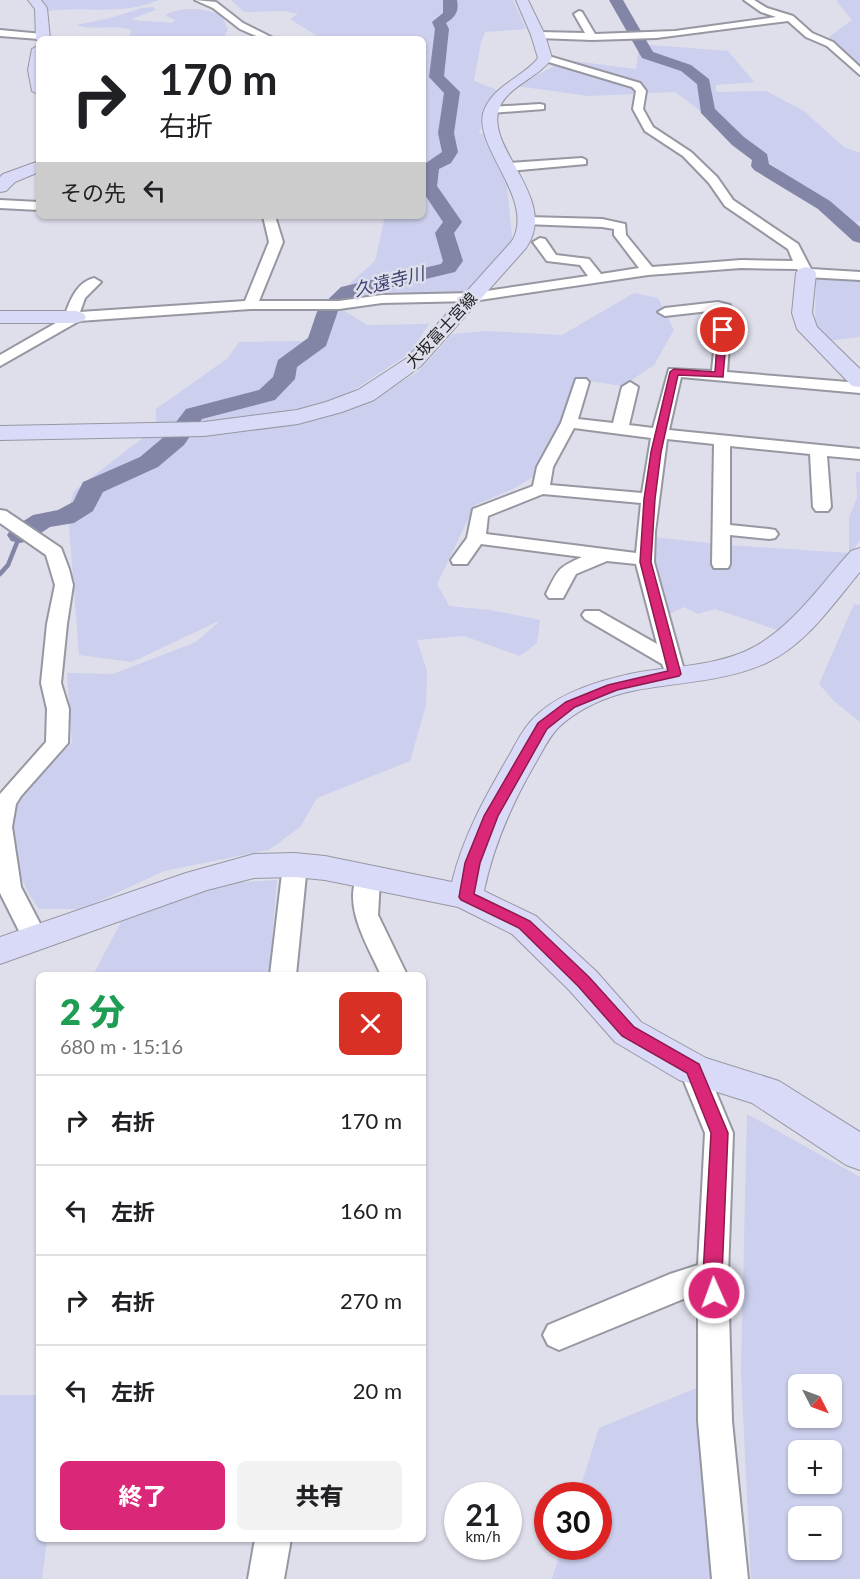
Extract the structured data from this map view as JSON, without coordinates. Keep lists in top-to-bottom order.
{
  "streets": {
    "street": ["大坂富士宮線"]
  },
  "water": ["久遠寺川"],
  "north": "bottom right",
  "page": {
    "turn": ["170 m", "右折"],
    "then": "その先",
    "heading": ["2 分", "680 m · 15:16"],
    "list": [
      {
        "name": "右折",
        "value": "170 m"
      },
      {
        "name": "左折",
        "value": "160 m"
      },
      {
        "name": "右折",
        "value": "270 m"
      },
      {
        "name": "左折",
        "value": "20 m"
      }
    ],
    "map_buttons": ["+", "−"],
    "buttons": ["終了", "共有"],
    "speed": "21 km/h",
    "limit": "30"
  }
}
